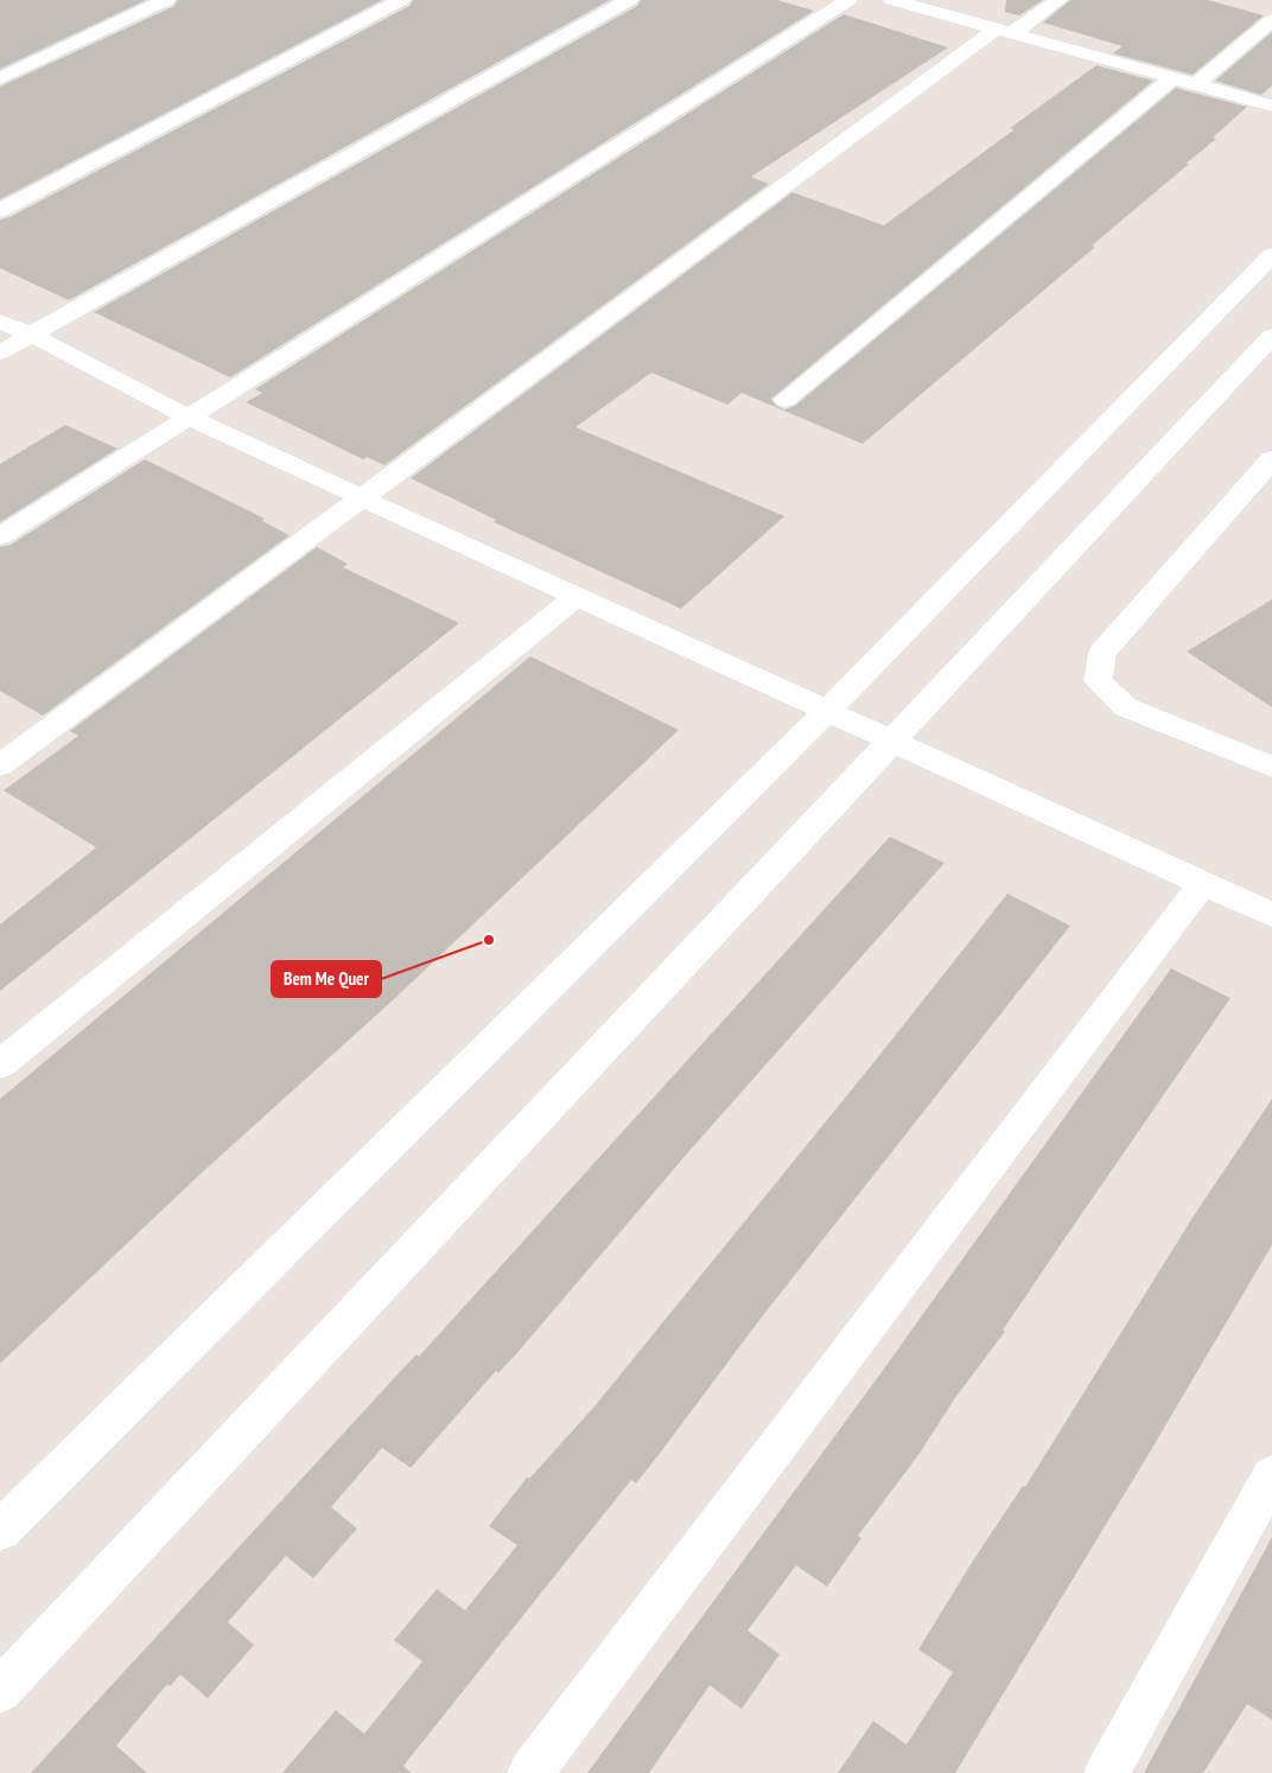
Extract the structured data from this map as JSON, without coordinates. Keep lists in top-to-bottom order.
{
  "places": ["Bem Me Quer"]
}
